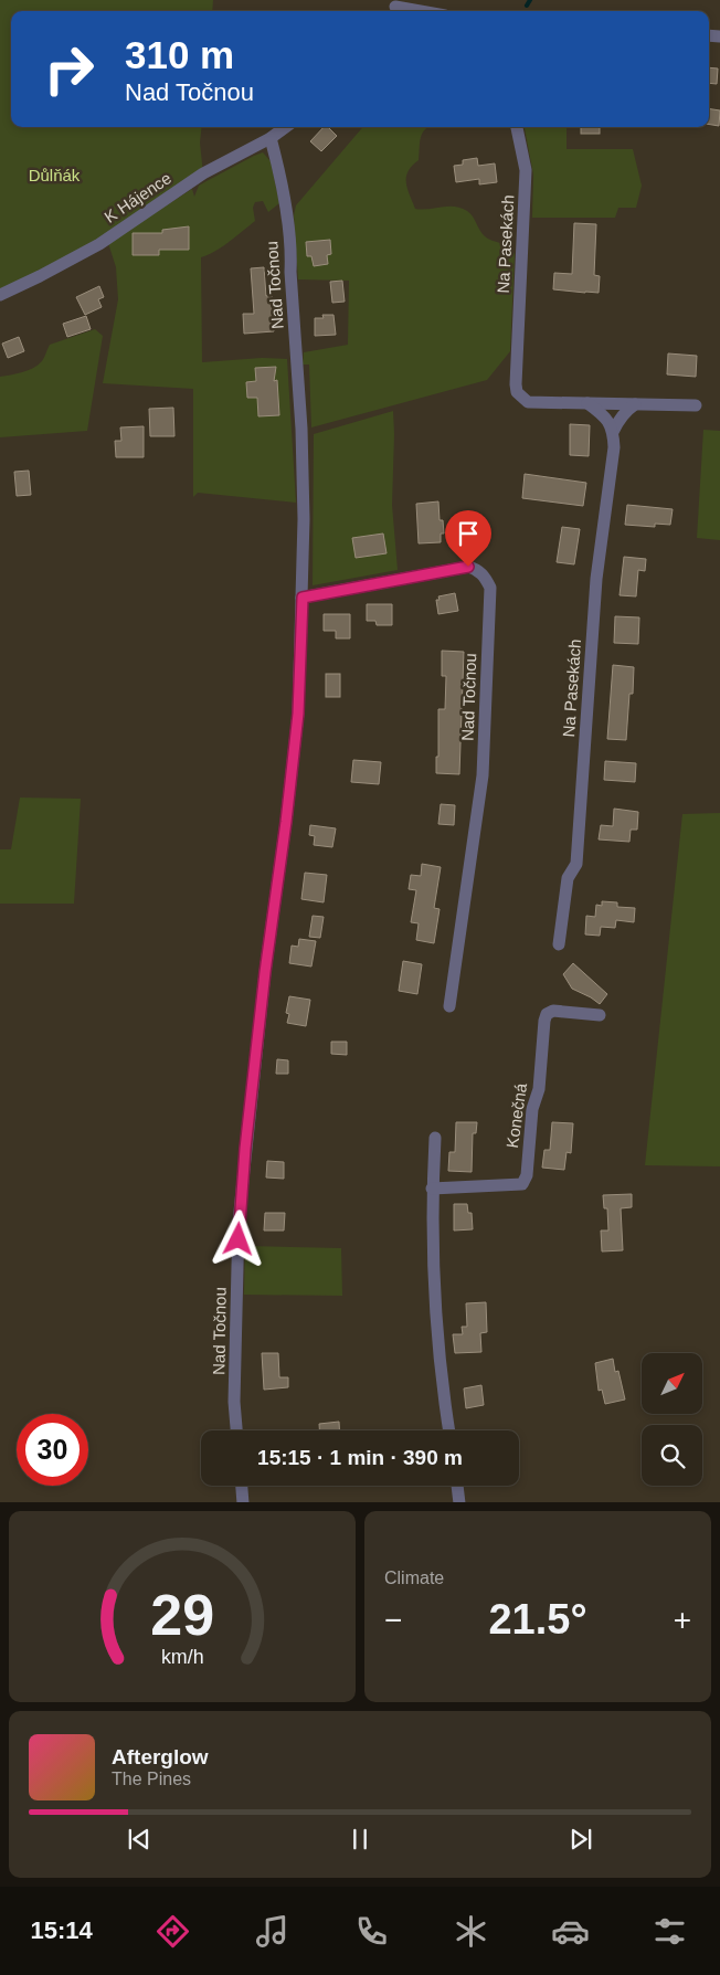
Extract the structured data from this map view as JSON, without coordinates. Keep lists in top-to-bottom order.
{
  "streets": {
    "street": [
      "K Hájence",
      "Na Pasekách",
      "Nad Točnou",
      "Konečná"
    ]
  },
  "crossings": [
    ["K Hájence", "Nad Točnou"]
  ],
  "parks": ["Důlňák"],
  "north": "top right",
  "page": {
    "turn": ["310 m", "Nad Točnou"],
    "limit": "30",
    "trip": "15:15 · 1 min · 390 m",
    "tile": "Climate",
    "heat": ["−", "21.5°", "+"],
    "song": ["Afterglow", "The Pines"],
    "tabs": "15:14",
    "gauge": ["29", "km/h"]
  }
}
